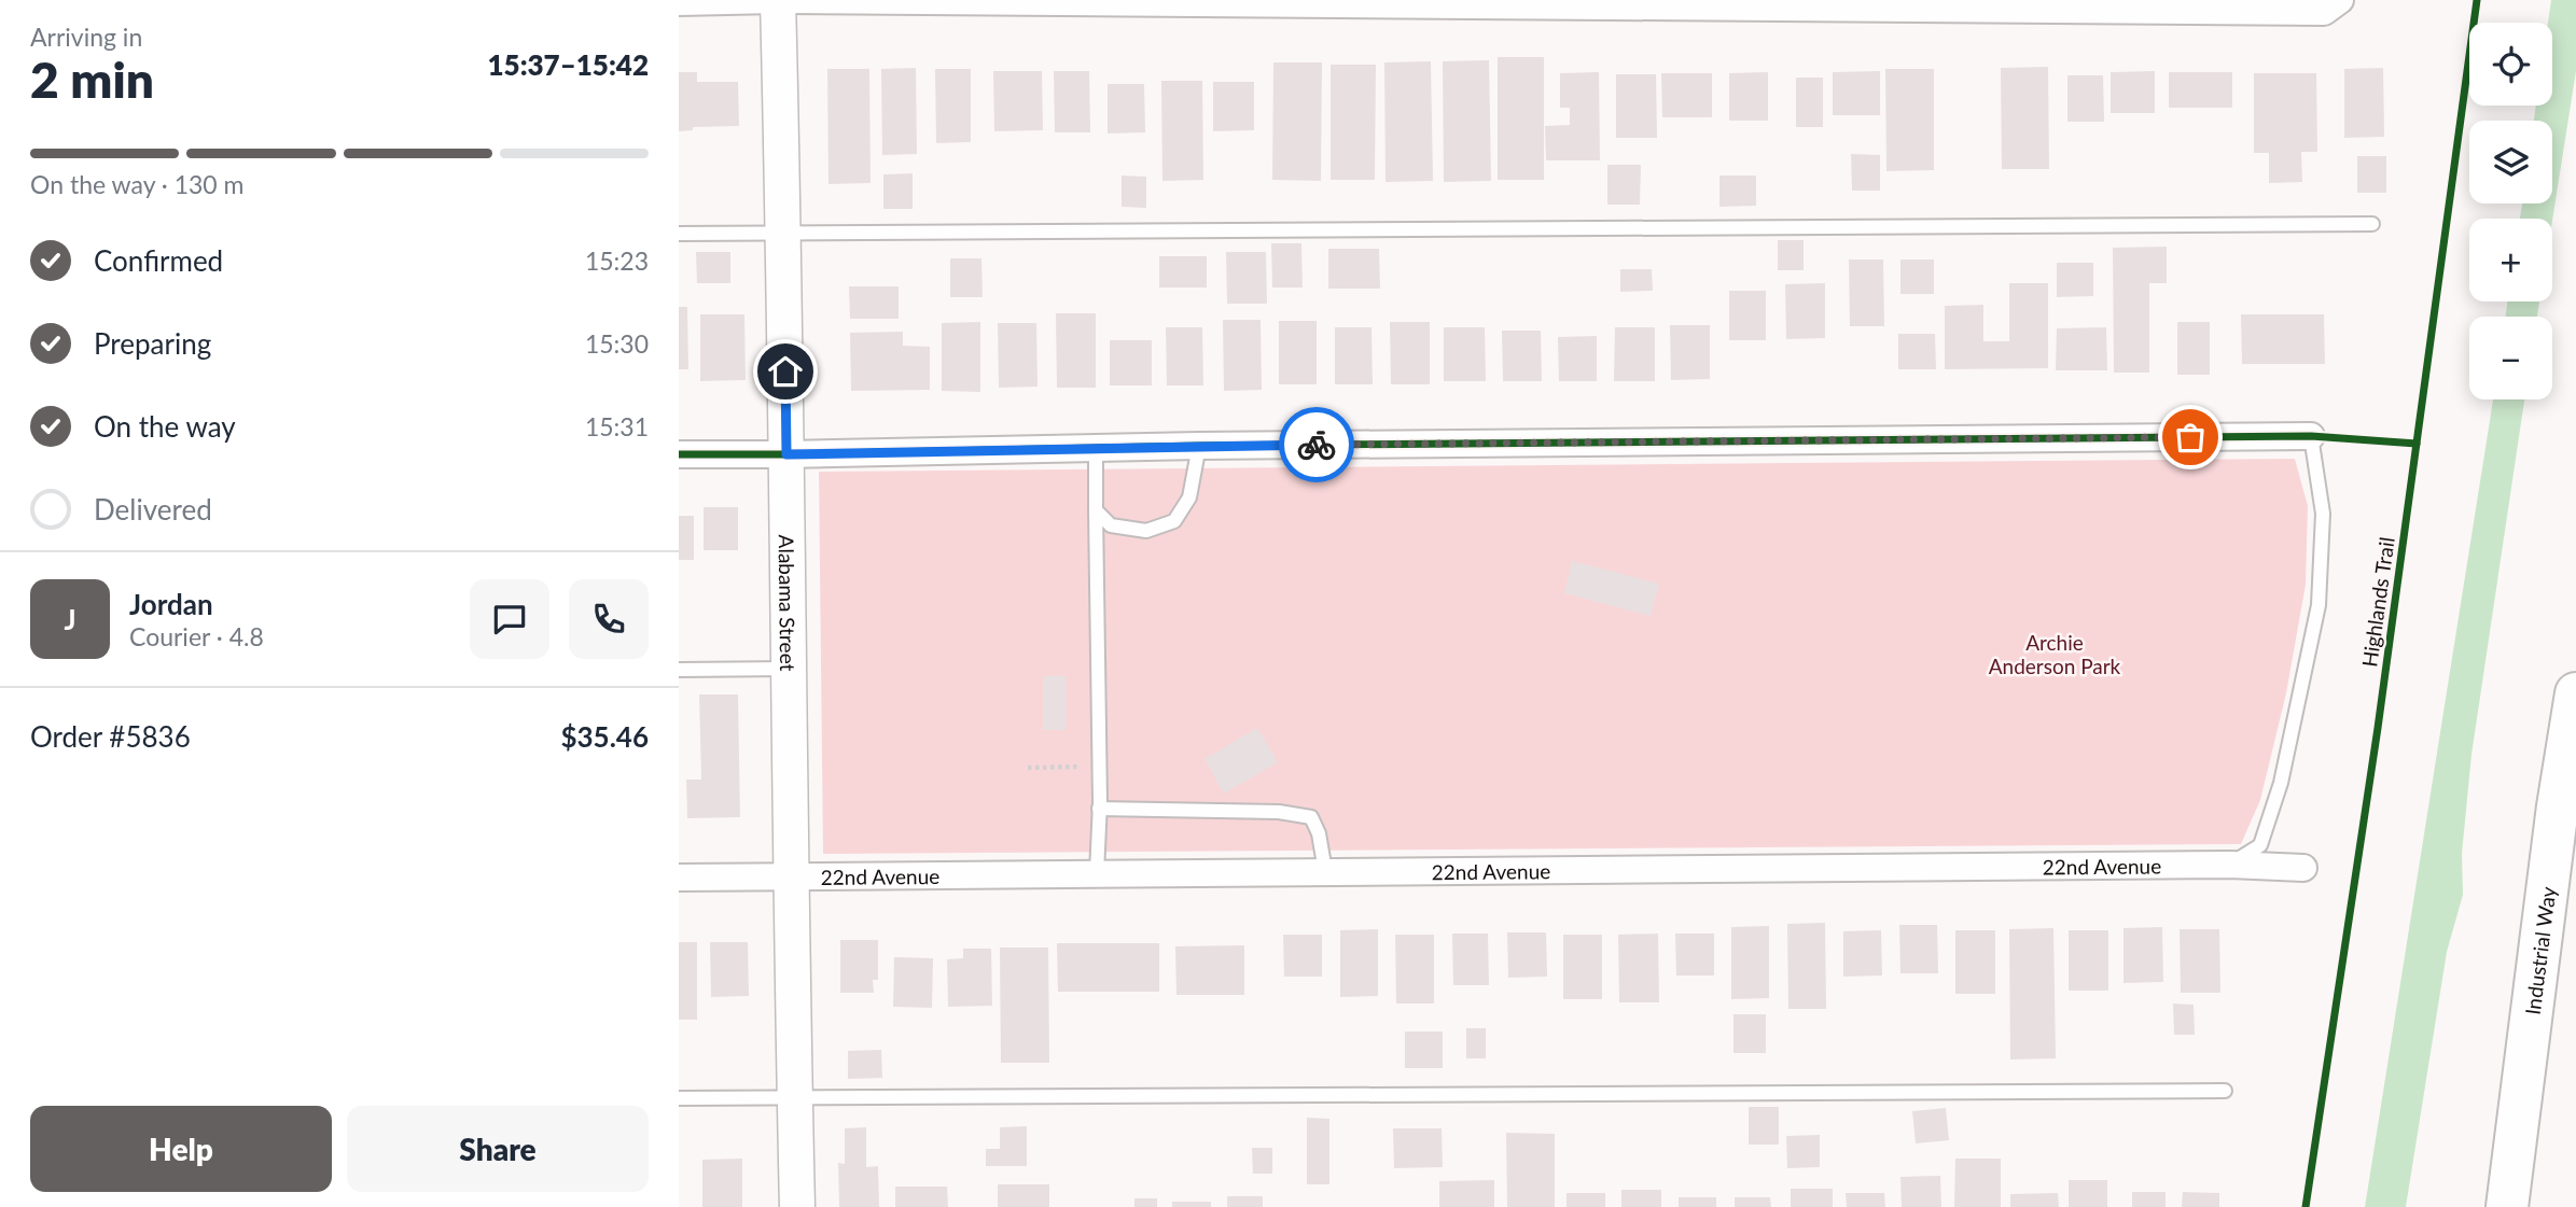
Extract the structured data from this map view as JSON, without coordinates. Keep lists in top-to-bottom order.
{
  "streets": {
    "main road": ["Industrial Way"],
    "street": ["Alabama Street", "22nd Avenue"],
    "cycle path": ["Highlands Trail"]
  },
  "crossings": [
    ["Alabama Street", "22nd Avenue"]
  ],
  "parks": ["Archie Anderson Park"],
  "page": {
    "heading": ["2 min", "Arriving in", "15:37–15:42"],
    "panel": [
      "Jordan",
      "Courier · 4.8",
      "Order #5836",
      "$35.46"
    ],
    "map_buttons": ["+", "−"],
    "bar": "On the way · 130 m",
    "list": [
      ["Confirmed", "15:23"],
      ["Preparing", "15:30"],
      ["On the way", "15:31"],
      "Delivered"
    ],
    "round": "J",
    "buttons": ["Help", "Share"]
  }
}
